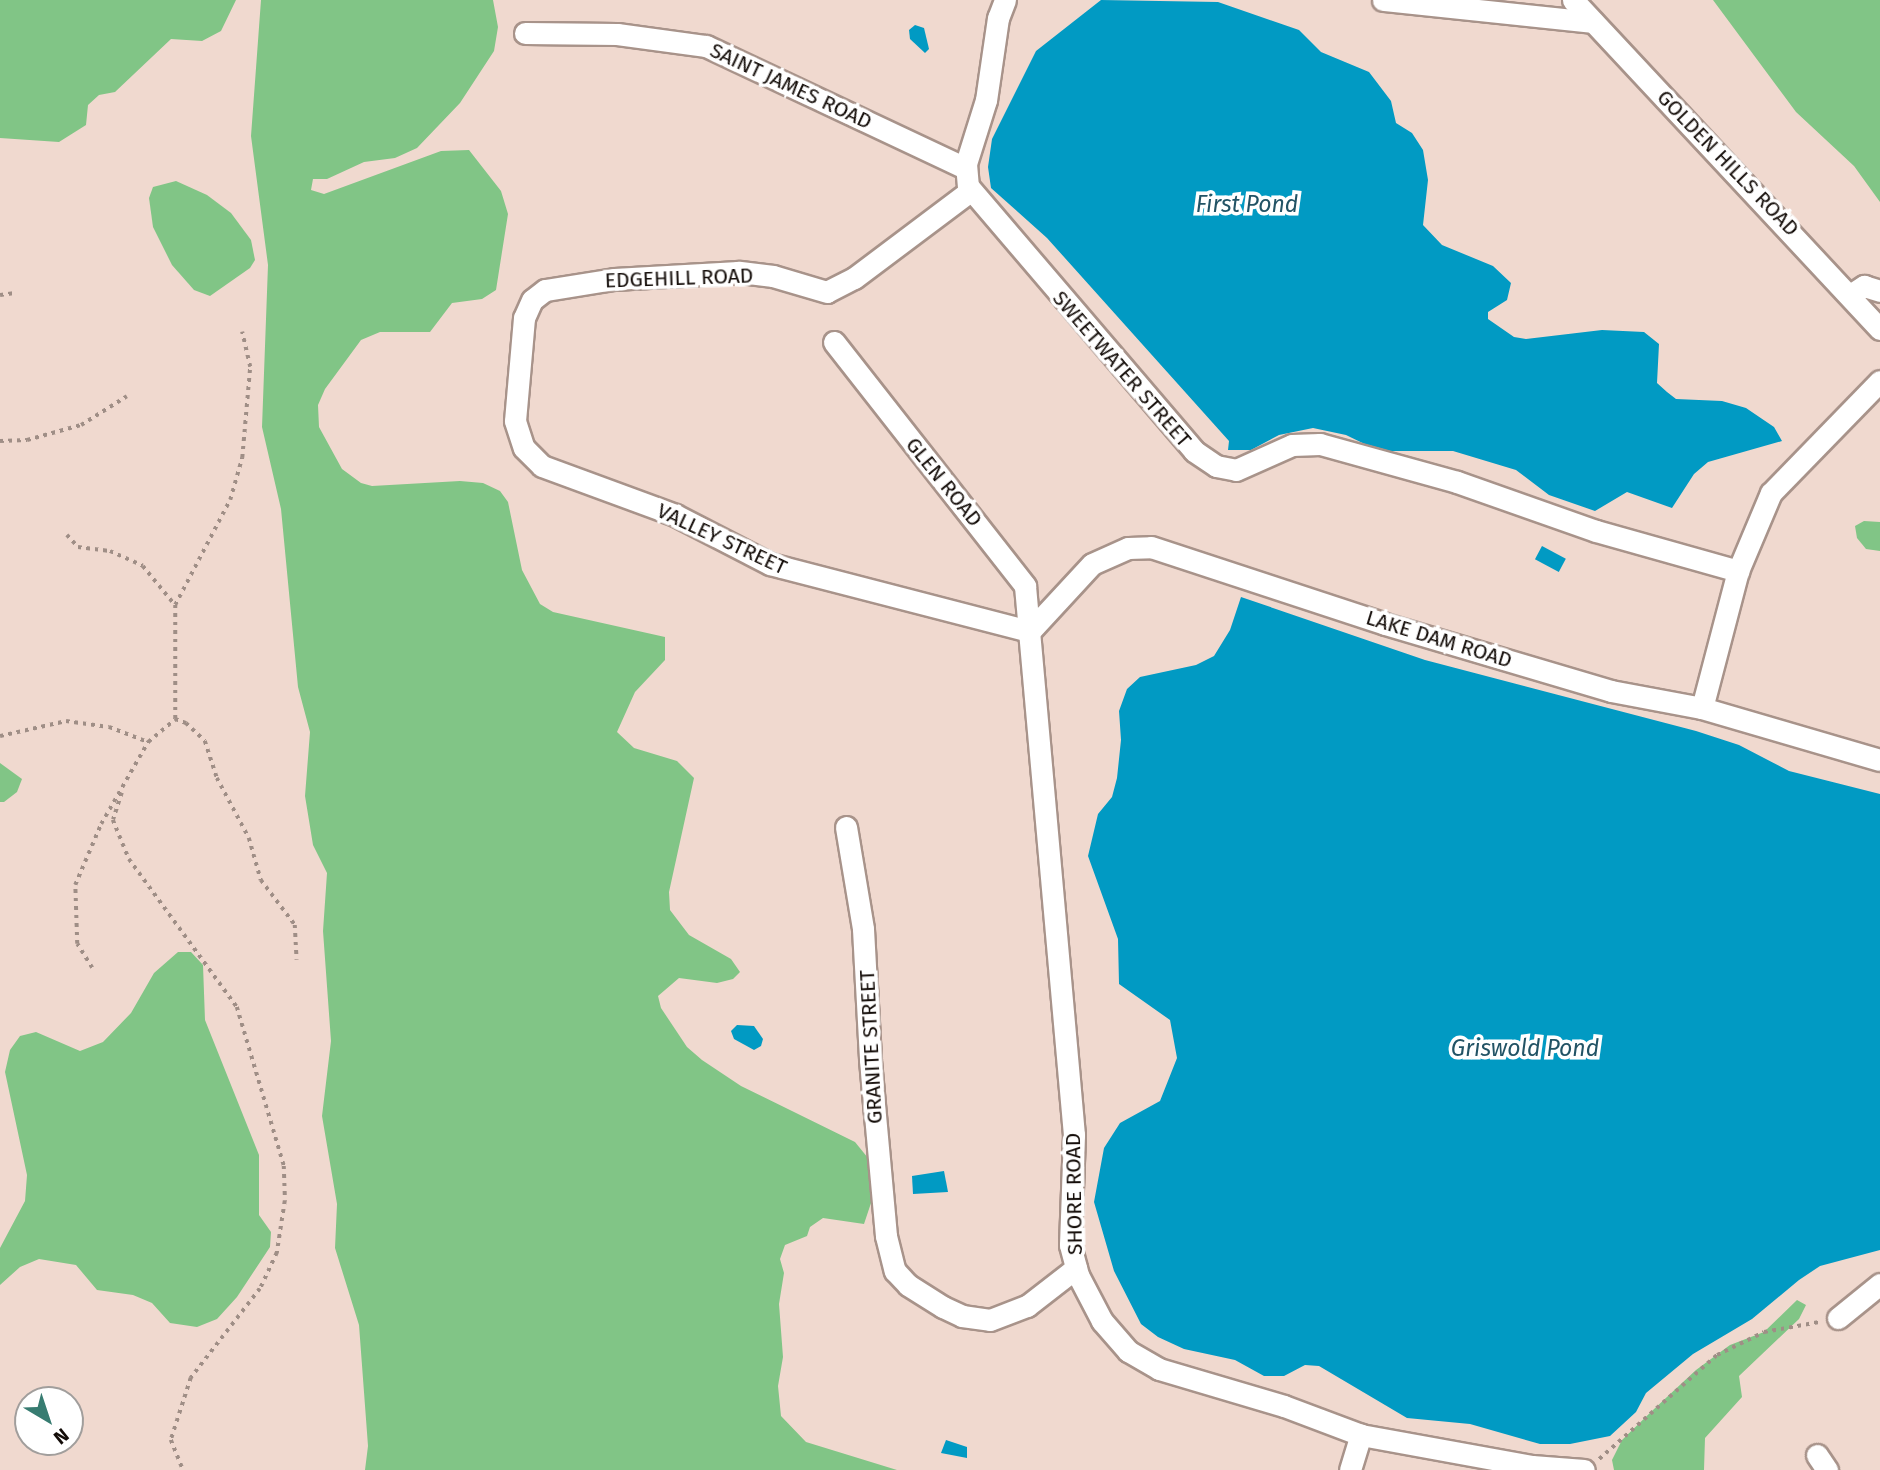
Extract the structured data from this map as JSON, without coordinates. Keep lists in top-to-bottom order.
{
  "streets": {
    "street": [
      "SAINT JAMES ROAD",
      "GOLDEN HILLS ROAD",
      "EDGEHILL ROAD",
      "SWEETWATER STREET",
      "GLEN ROAD",
      "VALLEY STREET",
      "LAKE DAM ROAD",
      "GRANITE STREET",
      "SHORE ROAD"
    ]
  },
  "crossings": [
    ["SAINT JAMES ROAD", "SWEETWATER STREET"],
    ["EDGEHILL ROAD", "SWEETWATER STREET"],
    ["EDGEHILL ROAD", "VALLEY STREET"],
    ["GLEN ROAD", "VALLEY STREET"],
    ["GLEN ROAD", "LAKE DAM ROAD"],
    ["GLEN ROAD", "SHORE ROAD"],
    ["VALLEY STREET", "LAKE DAM ROAD"],
    ["VALLEY STREET", "SHORE ROAD"],
    ["LAKE DAM ROAD", "SHORE ROAD"],
    ["GRANITE STREET", "SHORE ROAD"]
  ],
  "water": ["First Pond", "Griswold Pond"],
  "north": "bottom right"
}
